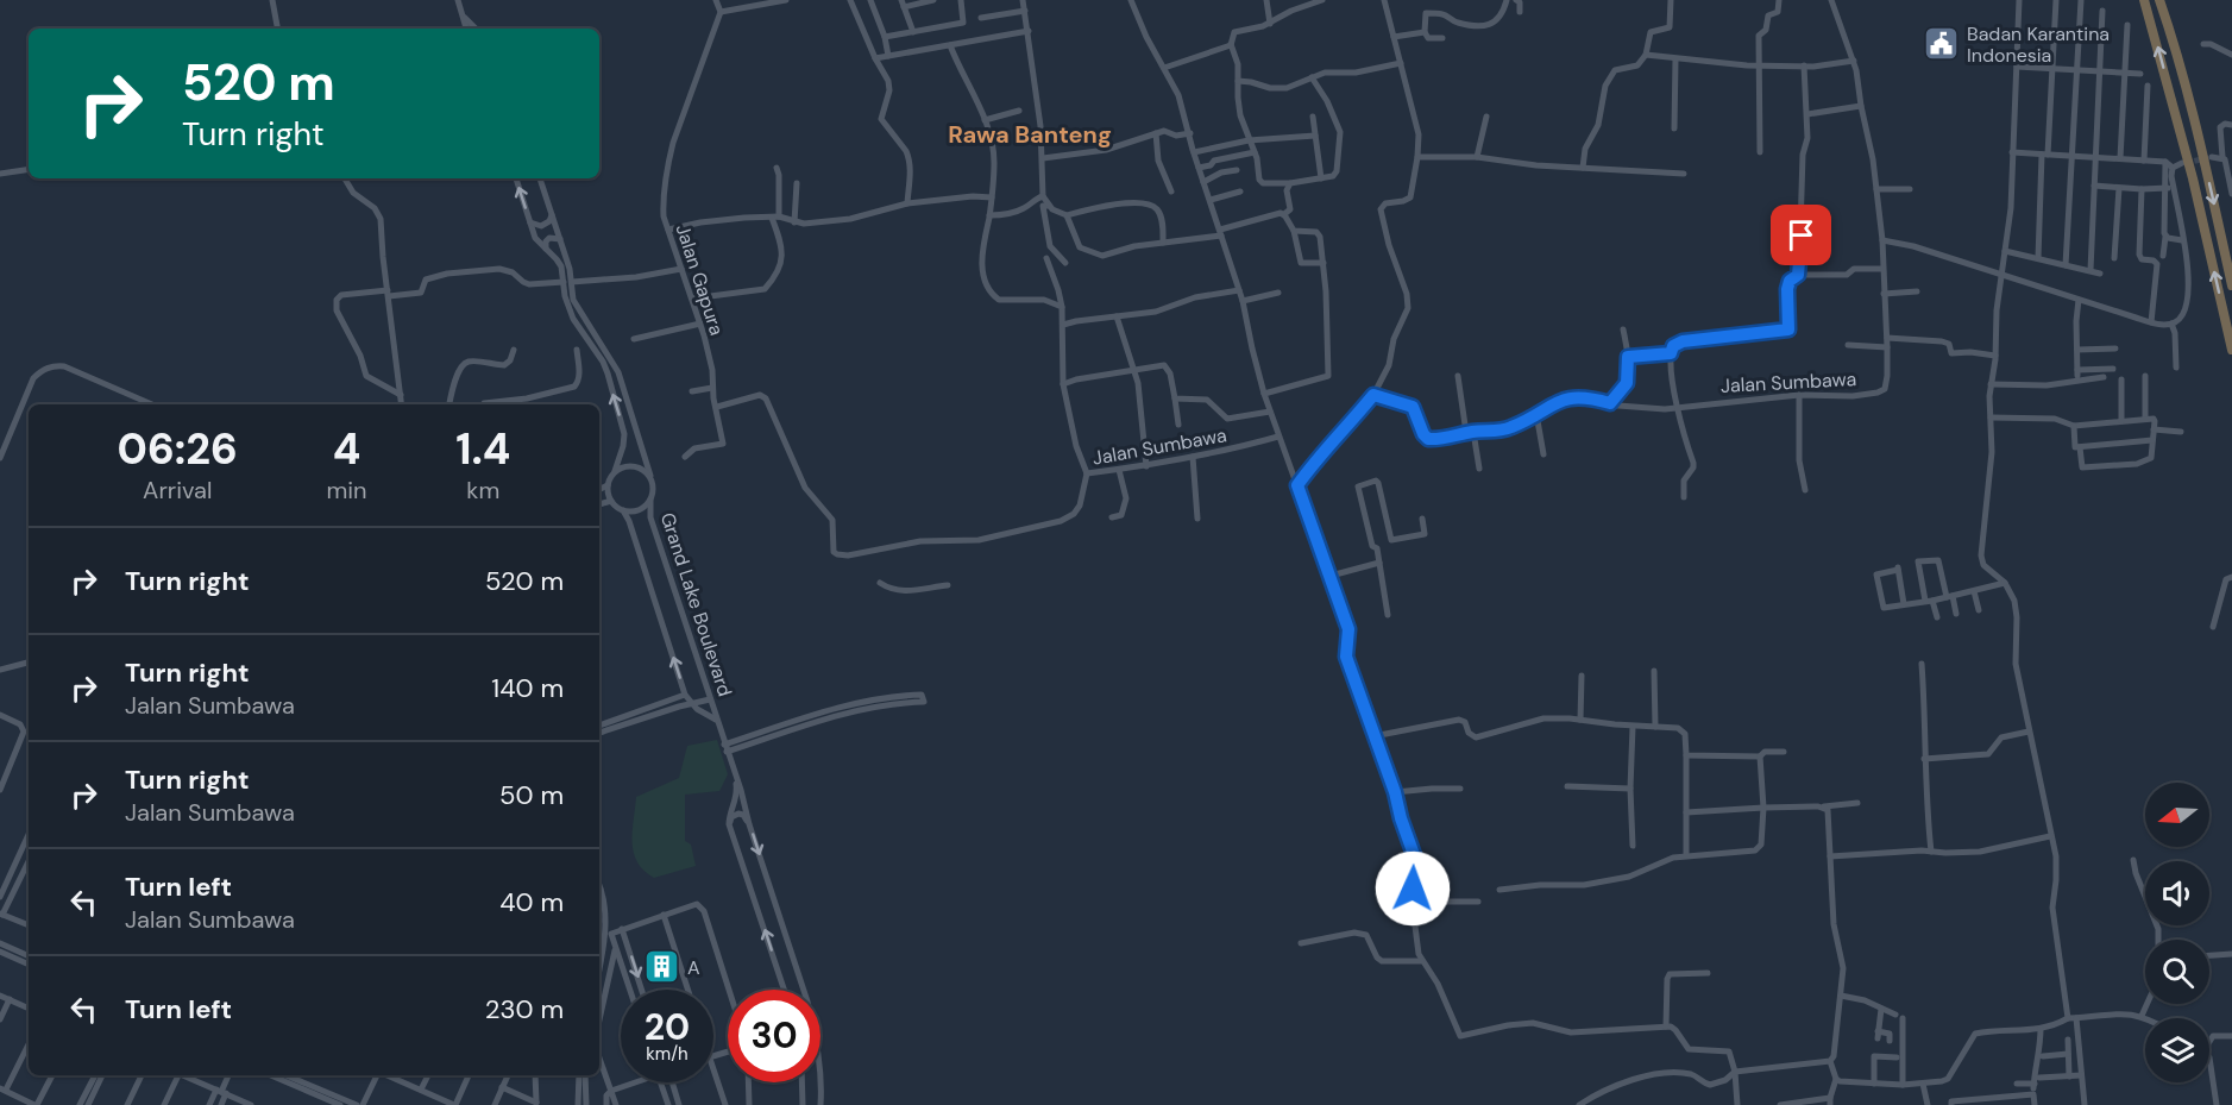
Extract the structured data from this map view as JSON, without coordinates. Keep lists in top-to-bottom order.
{
  "streets": {
    "street": ["Jalan Gapura", "Jalan Sumbawa", "Grand Lake Boulevard"]
  },
  "crossings": [
    ["Jalan Gapura", "Jalan Sumbawa"]
  ],
  "districts": ["Rawa Banteng"],
  "places": {
    "public building": ["Badan Karantina Indonesia"],
    "building": ["A"]
  },
  "north": "left",
  "page": {
    "turn": ["520 m", "Turn right"],
    "eta": [
      "06:26",
      "Arrival",
      "4",
      "min",
      "1.4",
      "km"
    ],
    "list": [
      {
        "name": "Turn right",
        "value": "520 m"
      },
      {
        "name": "Turn right",
        "note": "Jalan Sumbawa",
        "value": "140 m"
      },
      {
        "name": "Turn right",
        "note": "Jalan Sumbawa",
        "value": "50 m"
      },
      {
        "name": "Turn left",
        "note": "Jalan Sumbawa",
        "value": "40 m"
      },
      {
        "name": "Turn left",
        "value": "230 m"
      }
    ],
    "speed": "20 km/h",
    "limit": "30"
  }
}
